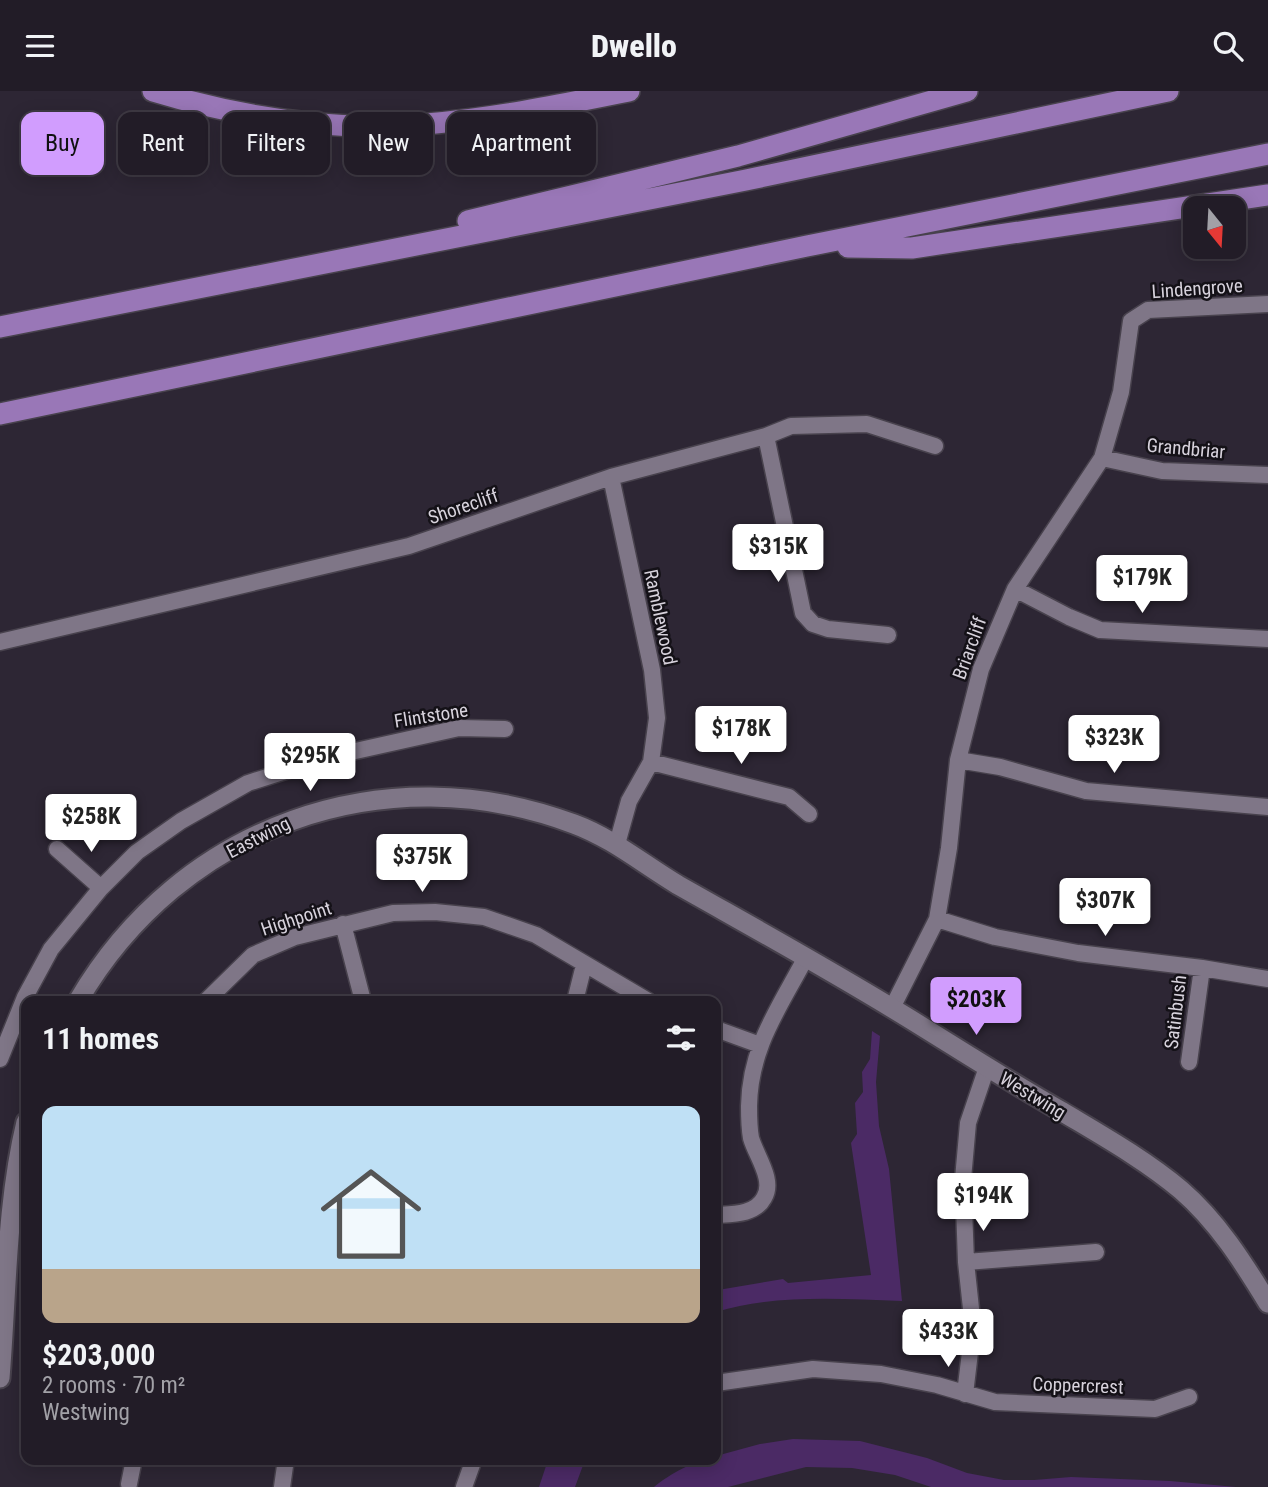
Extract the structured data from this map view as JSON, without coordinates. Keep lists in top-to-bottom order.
{
  "streets": {
    "street": [
      "Lindengrove",
      "Grandbriar",
      "Shorecliff",
      "Ramblewood",
      "Briarcliff",
      "Flintstone",
      "Eastwing",
      "Highpoint",
      "Satinbush",
      "Westwing",
      "Coppercrest"
    ]
  },
  "crossings": [
    ["Lindengrove", "Briarcliff"],
    ["Grandbriar", "Briarcliff"],
    ["Shorecliff", "Ramblewood"],
    ["Ramblewood", "Eastwing"],
    ["Ramblewood", "Westwing"],
    ["Briarcliff", "Westwing"],
    ["Eastwing", "Westwing"]
  ],
  "north": "bottom",
  "page": {
    "header": "Dwello",
    "chip": [
      "Buy",
      "Rent",
      "Filters",
      "New",
      "Apartment"
    ],
    "price": [
      "$315K",
      "$179K",
      "$178K",
      "$323K",
      "$295K",
      "$258K",
      "$375K",
      "$307K",
      "$203K",
      "$194K",
      "$433K"
    ],
    "heading": "11 homes",
    "list": [
      {
        "name": "$203,000",
        "note": "2 rooms · 70 m² · Westwing"
      }
    ]
  }
}
